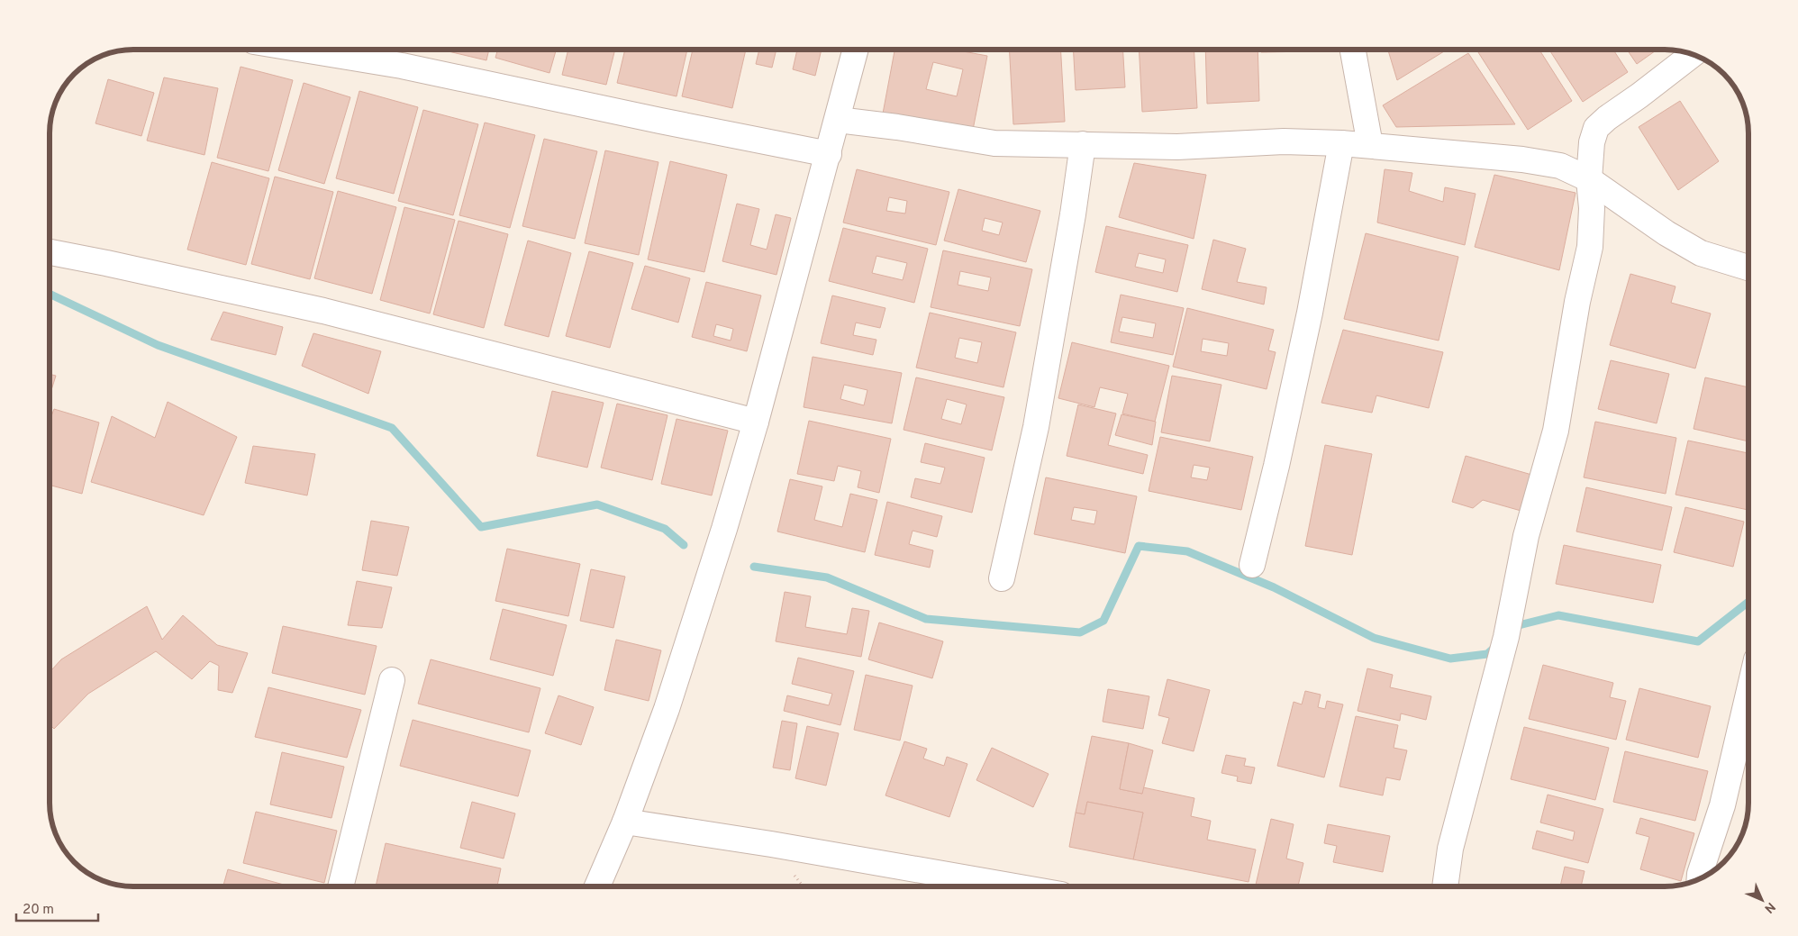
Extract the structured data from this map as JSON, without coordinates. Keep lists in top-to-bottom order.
{
  "scale_bar": "20 m",
  "north": "bottom right"
}
